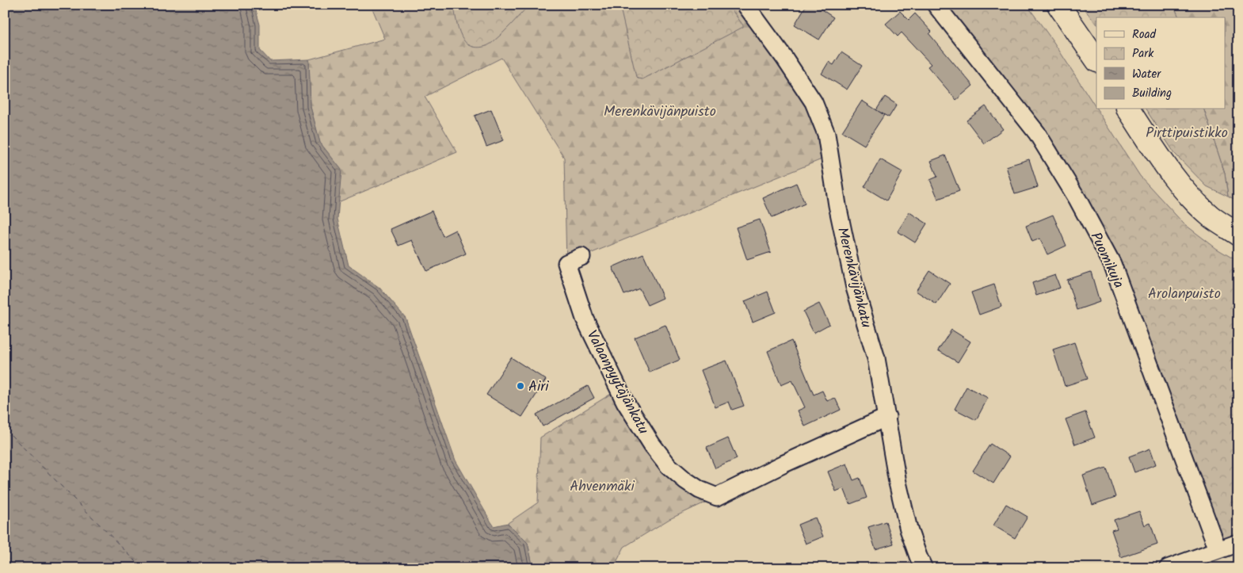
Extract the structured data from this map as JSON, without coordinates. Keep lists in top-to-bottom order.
{
  "streets": {
    "street": ["Puomikuja", "Merenkävijänkatu", "Valaanpyytäjänkatu"]
  },
  "crossings": [
    ["Merenkävijänkatu", "Valaanpyytäjänkatu"]
  ],
  "parks": [
    "Merenkävijänpuisto",
    "Pirttipuistikko",
    "Arolanpuisto",
    "Ahvenmäki"
  ],
  "places": ["Airi"],
  "legend": [
    "Road",
    "Park",
    "Water",
    "Building"
  ]
}
